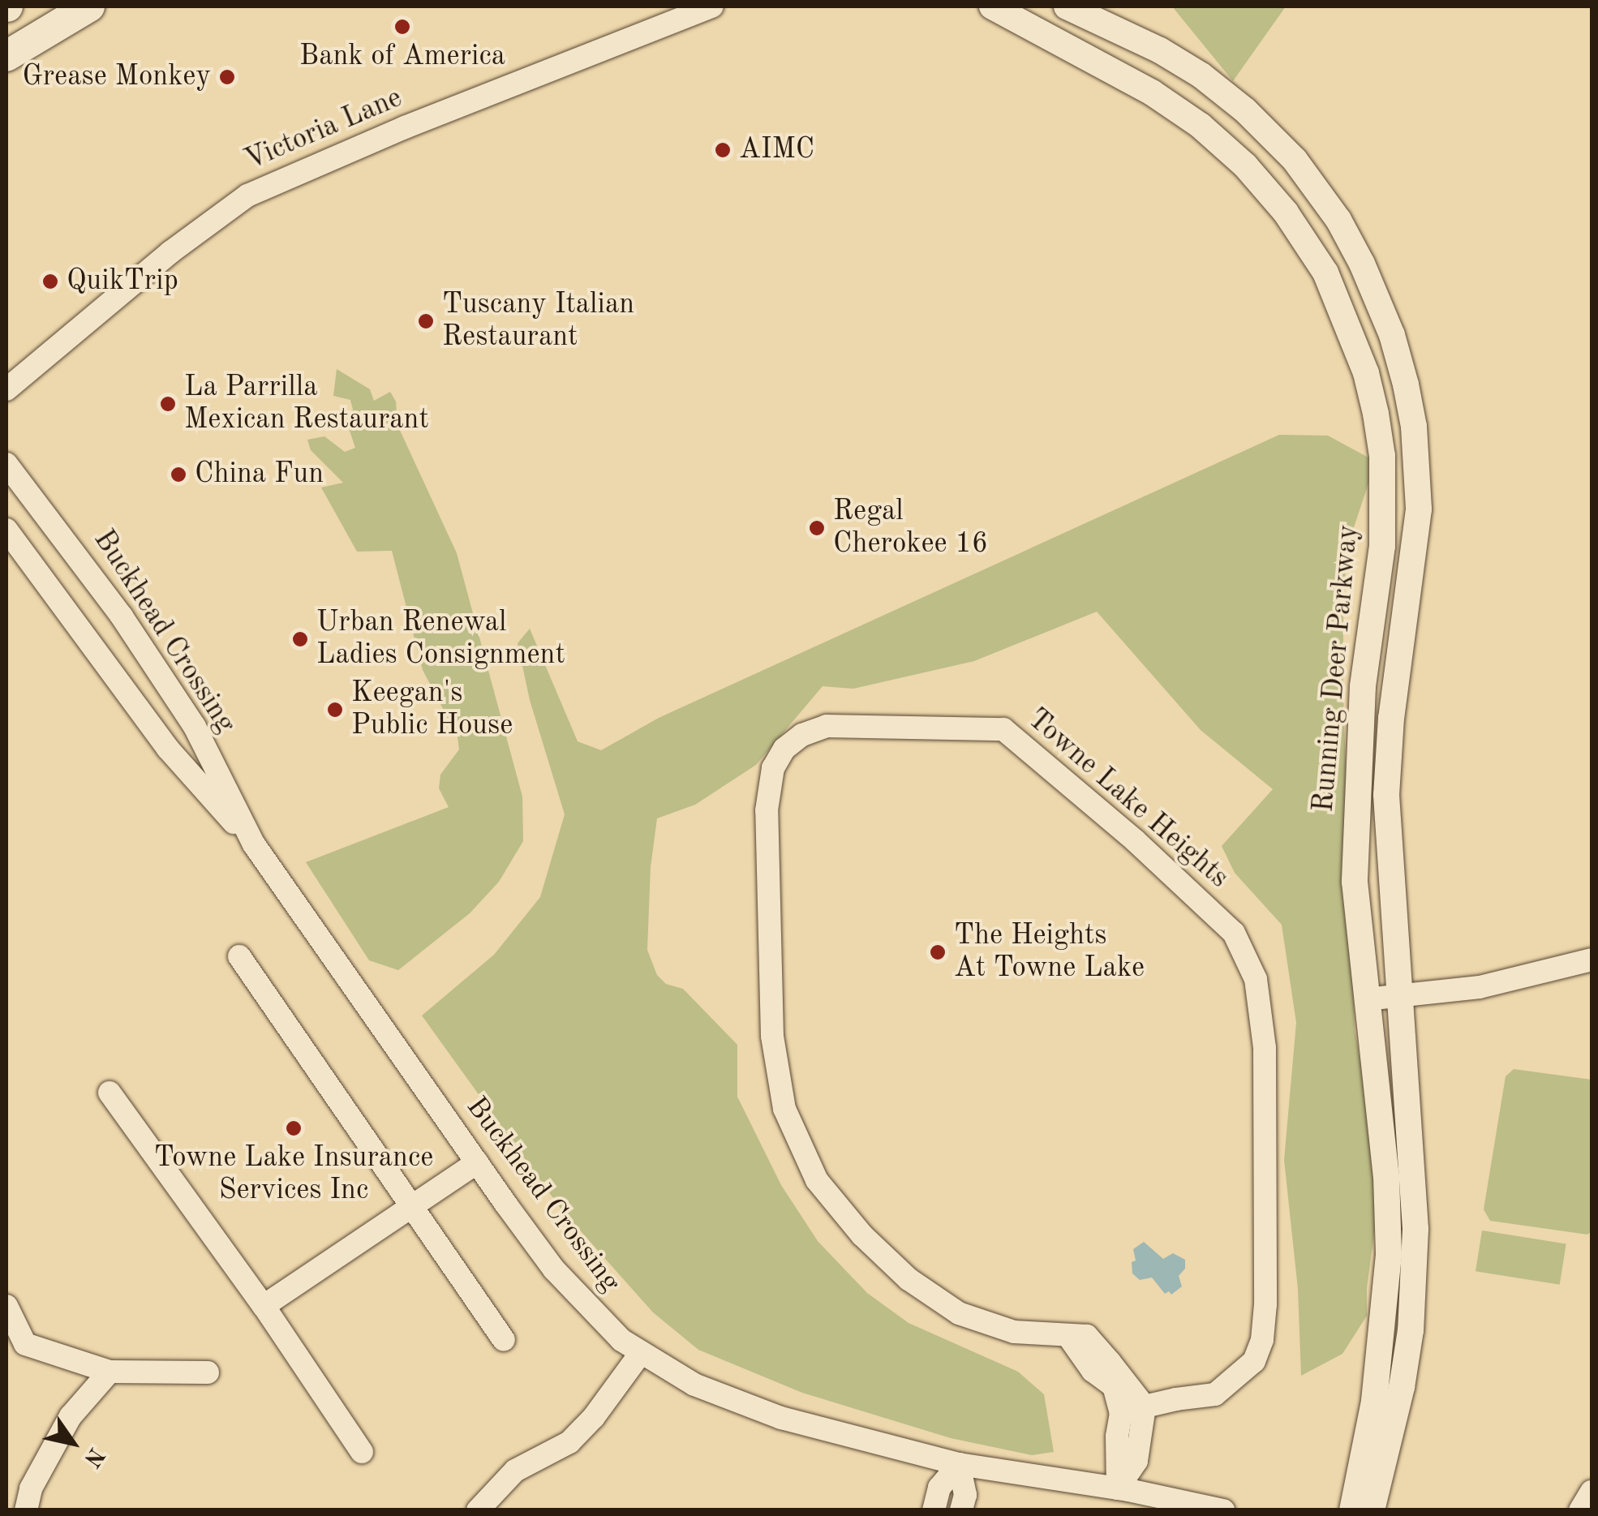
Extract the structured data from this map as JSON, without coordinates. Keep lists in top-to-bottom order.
{
  "streets": {
    "street": [
      "Victoria Lane",
      "Buckhead Crossing",
      "Running Deer Parkway",
      "Towne Lake Heights"
    ]
  },
  "places": [
    "Bank of America",
    "Grease Monkey",
    "AIMC",
    "QuikTrip",
    "Tuscany Italian Restaurant",
    "La Parrilla Mexican Restaurant",
    "China Fun",
    "Regal Cherokee 16",
    "Urban Renewal Ladies Consignment",
    "Keegan's Public House",
    "The Heights At Towne Lake",
    "Towne Lake Insurance Services Inc"
  ],
  "north": "bottom right"
}
